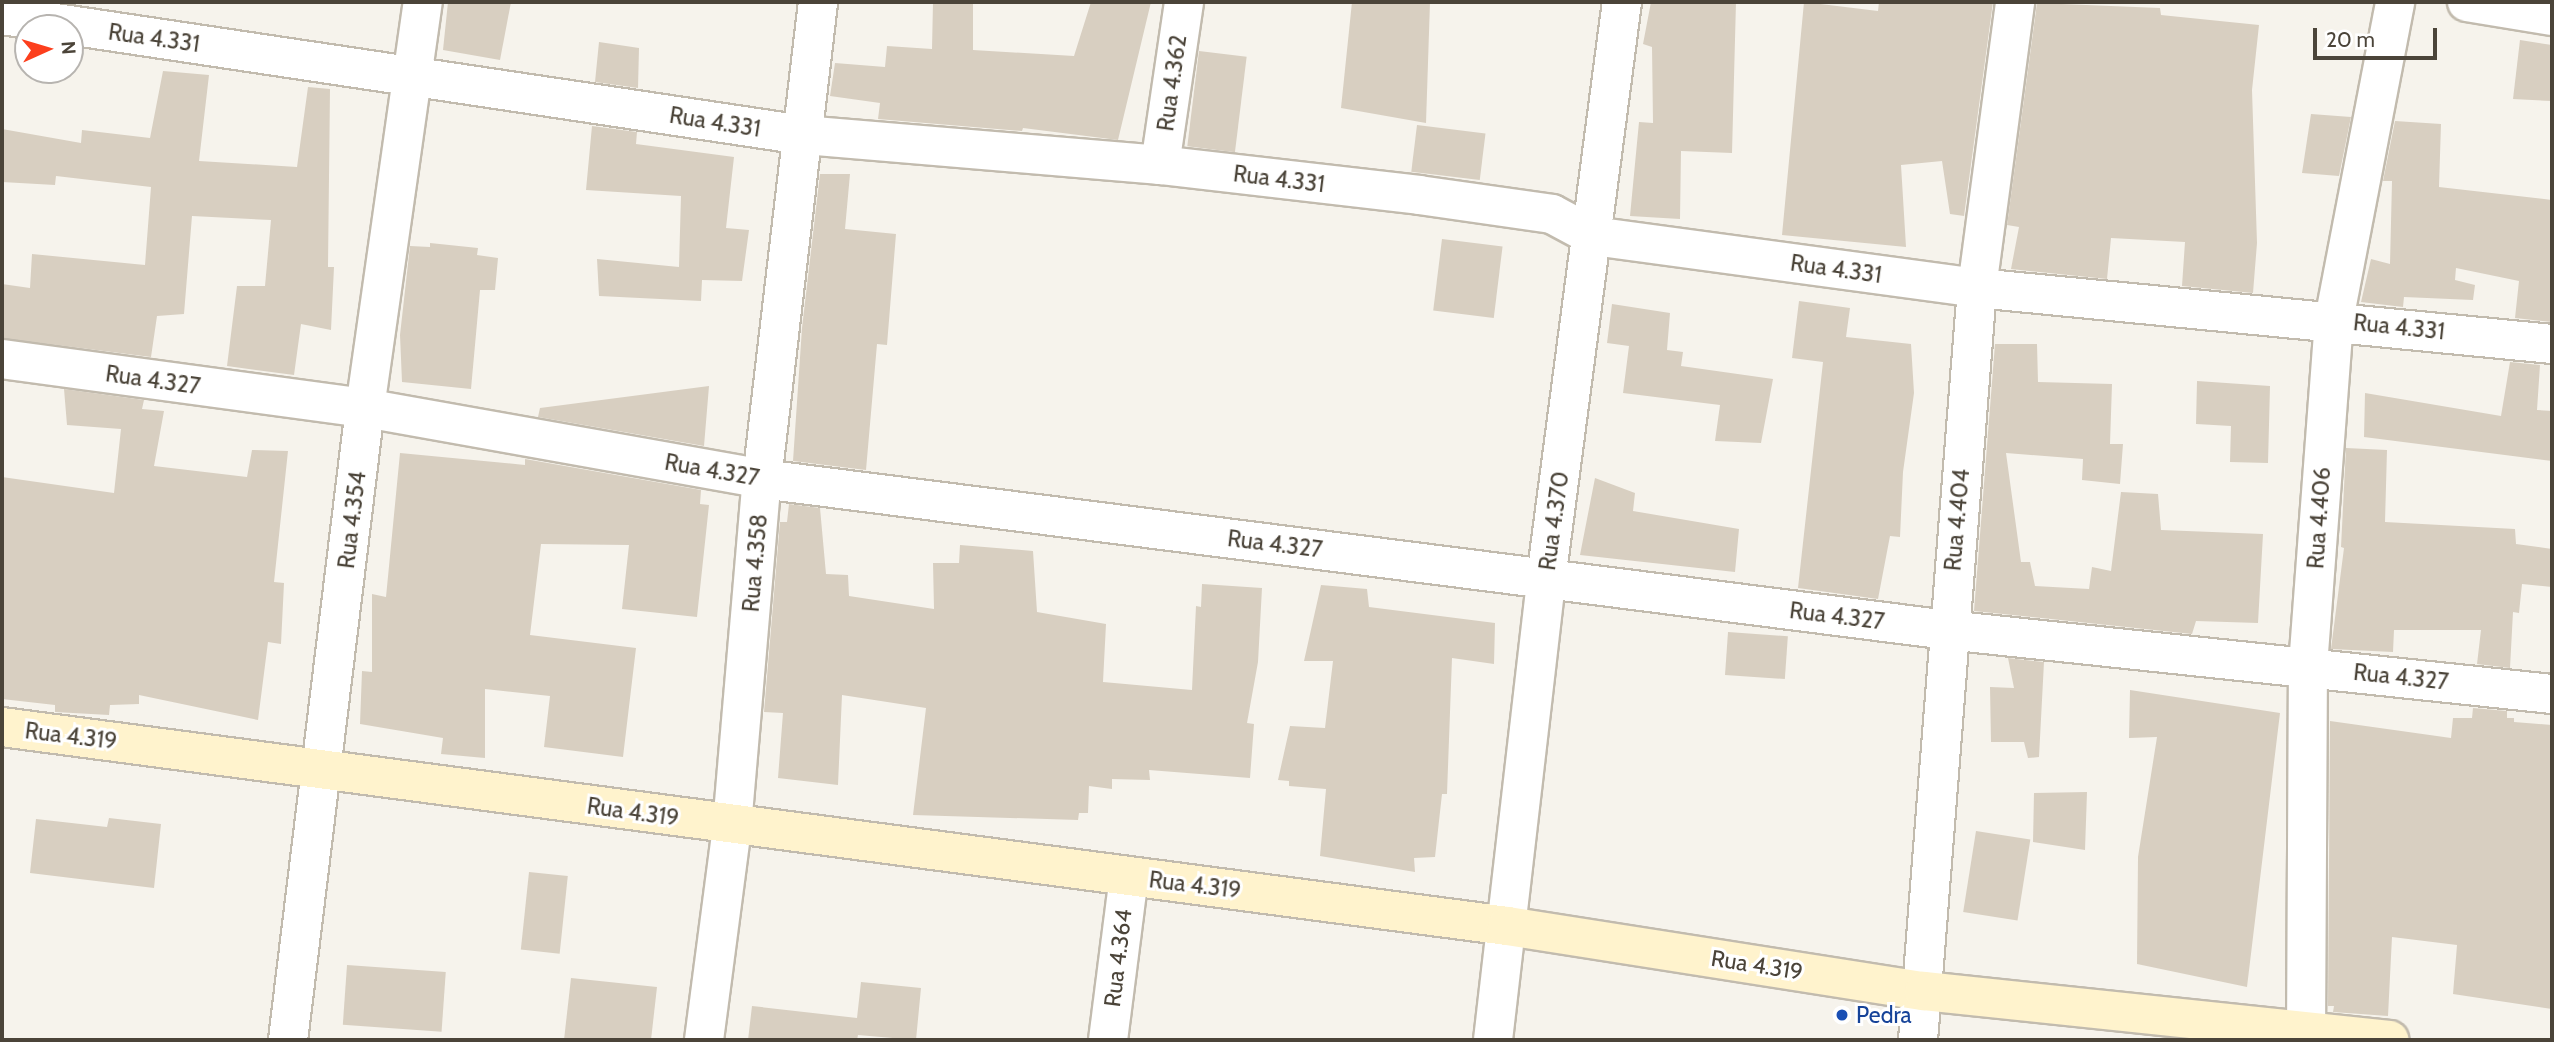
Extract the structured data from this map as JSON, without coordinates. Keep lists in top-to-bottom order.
{
  "streets": {
    "street": [
      "Rua 4.331",
      "Rua 4.362",
      "Rua 4.327",
      "Rua 4.406",
      "Rua 4.354",
      "Rua 4.404",
      "Rua 4.370",
      "Rua 4.358",
      "Rua 4.319",
      "Rua 4.364"
    ]
  },
  "crossings": [
    ["Rua 4.331", "Rua 4.362"],
    ["Rua 4.331", "Rua 4.406"],
    ["Rua 4.331", "Rua 4.354"],
    ["Rua 4.331", "Rua 4.404"],
    ["Rua 4.331", "Rua 4.370"],
    ["Rua 4.331", "Rua 4.358"],
    ["Rua 4.327", "Rua 4.406"],
    ["Rua 4.327", "Rua 4.354"],
    ["Rua 4.327", "Rua 4.404"],
    ["Rua 4.327", "Rua 4.370"],
    ["Rua 4.327", "Rua 4.358"],
    ["Rua 4.406", "Rua 4.319"],
    ["Rua 4.354", "Rua 4.319"],
    ["Rua 4.404", "Rua 4.319"],
    ["Rua 4.370", "Rua 4.319"],
    ["Rua 4.358", "Rua 4.319"],
    ["Rua 4.319", "Rua 4.364"]
  ],
  "places": ["Pedra"],
  "scale_bar": "20 m",
  "north": "right"
}
